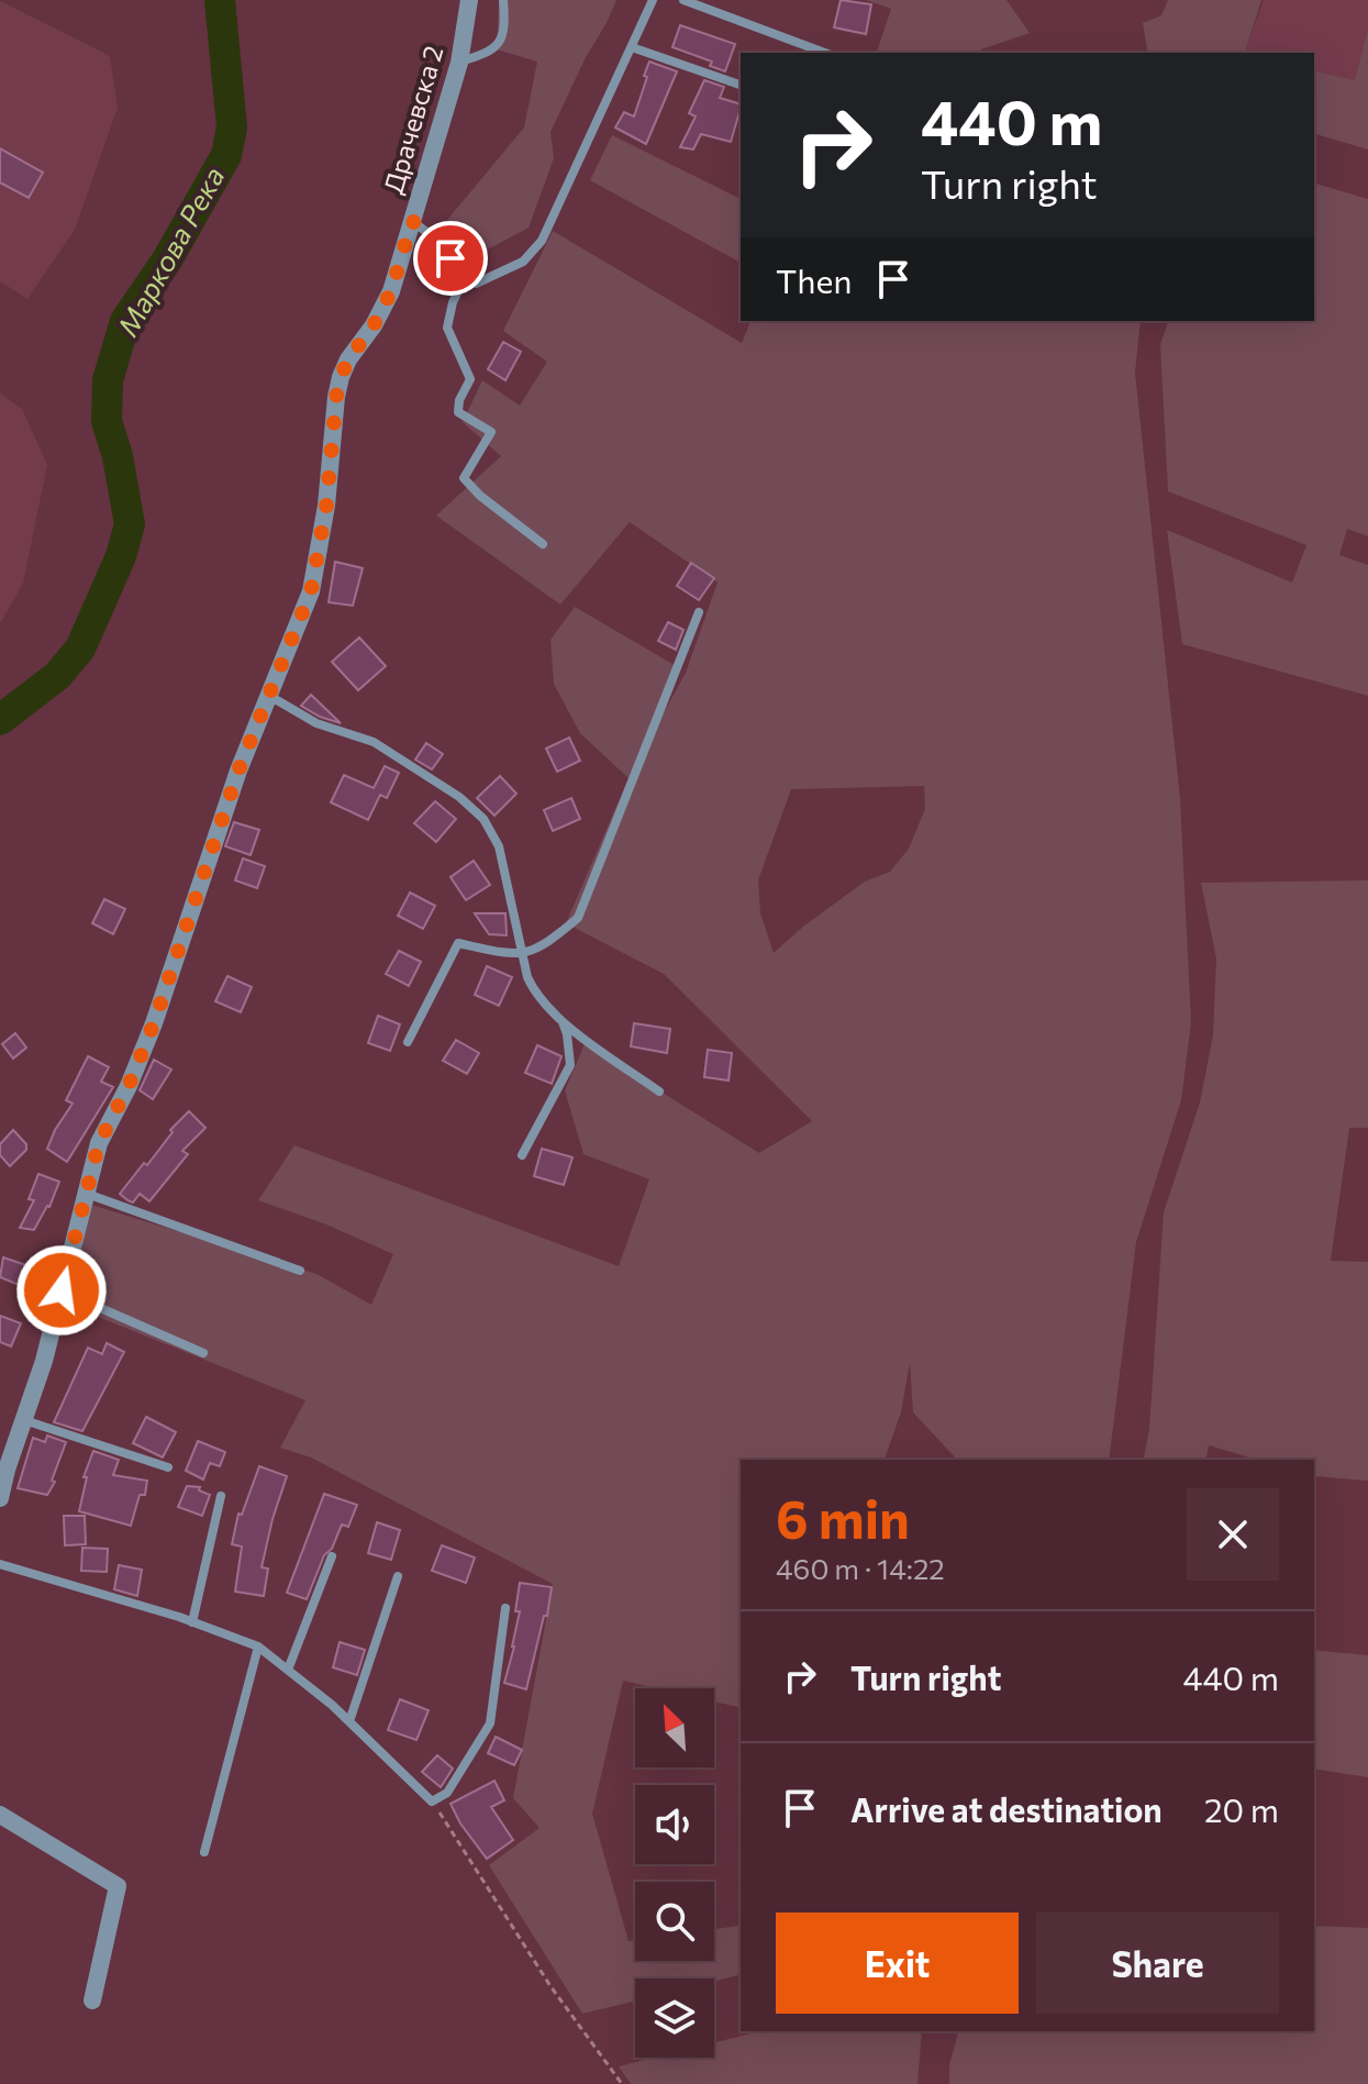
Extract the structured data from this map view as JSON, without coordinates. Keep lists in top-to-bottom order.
{
  "streets": {
    "street": ["Драчевска 2"]
  },
  "water": ["Маркова Река"],
  "north": "top left",
  "page": {
    "turn": ["440 m", "Turn right"],
    "then": "Then",
    "heading": ["6 min", "460 m · 14:22"],
    "list": [
      {
        "name": "Turn right",
        "value": "440 m"
      },
      {
        "name": "Arrive at destination",
        "value": "20 m"
      }
    ],
    "buttons": ["Exit", "Share"]
  }
}
